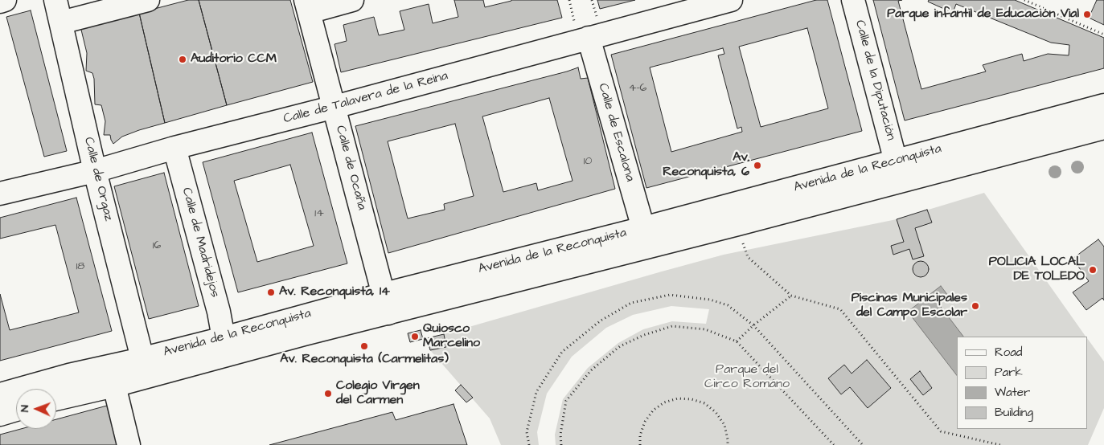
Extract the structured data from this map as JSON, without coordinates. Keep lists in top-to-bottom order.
{
  "streets": {
    "main road": [
      "Calle de la Diputación",
      "Calle de Talavera de la Reina",
      "Calle de Escalona",
      "Calle de Ocaña",
      "Avenida de la Reconquista",
      "Calle de Orgaz",
      "Calle de Madridejos"
    ]
  },
  "crossings": [
    ["Calle de la Diputación", "Avenida de la Reconquista"],
    ["Calle de Talavera de la Reina", "Calle de Escalona"],
    ["Calle de Talavera de la Reina", "Calle de Ocaña"],
    ["Calle de Talavera de la Reina", "Calle de Orgaz"],
    ["Calle de Talavera de la Reina", "Calle de Madridejos"],
    ["Calle de Escalona", "Avenida de la Reconquista"],
    ["Calle de Ocaña", "Avenida de la Reconquista"],
    ["Avenida de la Reconquista", "Calle de Orgaz"],
    ["Avenida de la Reconquista", "Calle de Madridejos"]
  ],
  "parks": ["Parque del Circo Romano"],
  "places": [
    "Parque infantil de Educación Vial",
    "Auditorio CCM",
    "Av. Reconquista, 6",
    "POLICIA LOCAL DE TOLEDO",
    "Av. Reconquista, 14",
    "Piscinas Municipales del Campo Escolar",
    "Quiosco Marcelino",
    "Av. Reconquista (Carmelitas)",
    "Colegio Virgen del Carmen"
  ],
  "house_numbers": [
    "4-6",
    "10",
    "14",
    "16",
    "18"
  ],
  "legend": [
    "Road",
    "Park",
    "Water",
    "Building"
  ],
  "north": "left"
}
